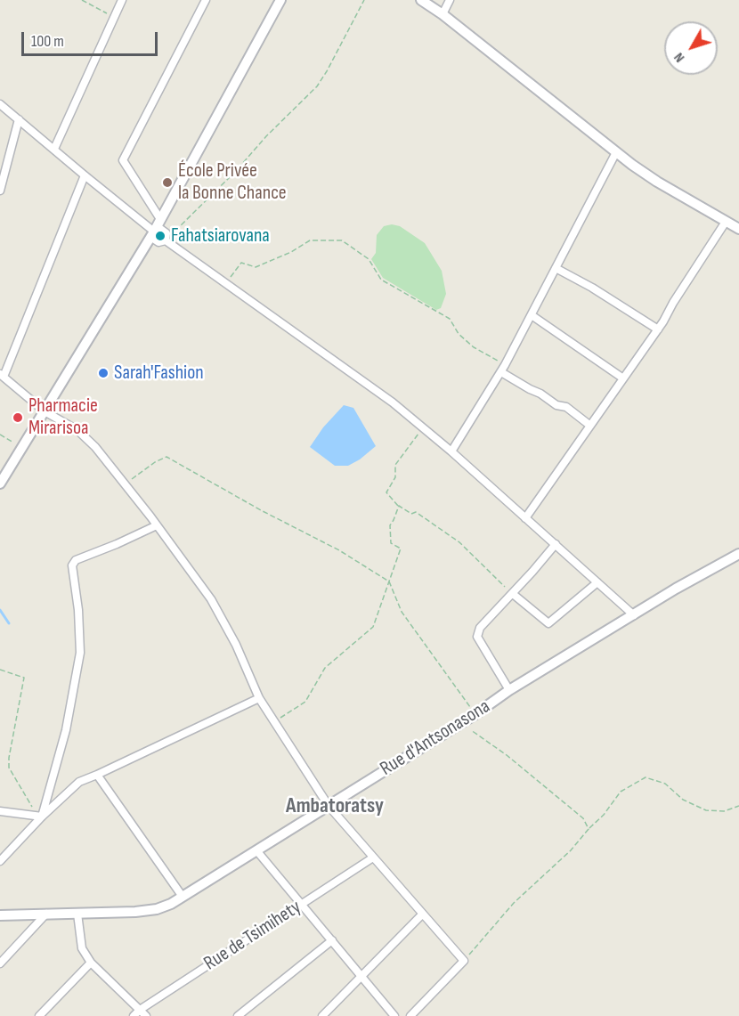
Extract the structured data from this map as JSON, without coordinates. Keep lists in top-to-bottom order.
{
  "streets": {
    "street": ["Rue d'Antsonasona", "Rue de Tsimihety"]
  },
  "districts": ["Ambatoratsy"],
  "places": [
    "École Privée la Bonne Chance",
    "Fahatsiarovana",
    "Sarah'Fashion",
    "Pharmacie Mirarisoa"
  ],
  "scale_bar": "100 m",
  "north": "bottom left"
}
